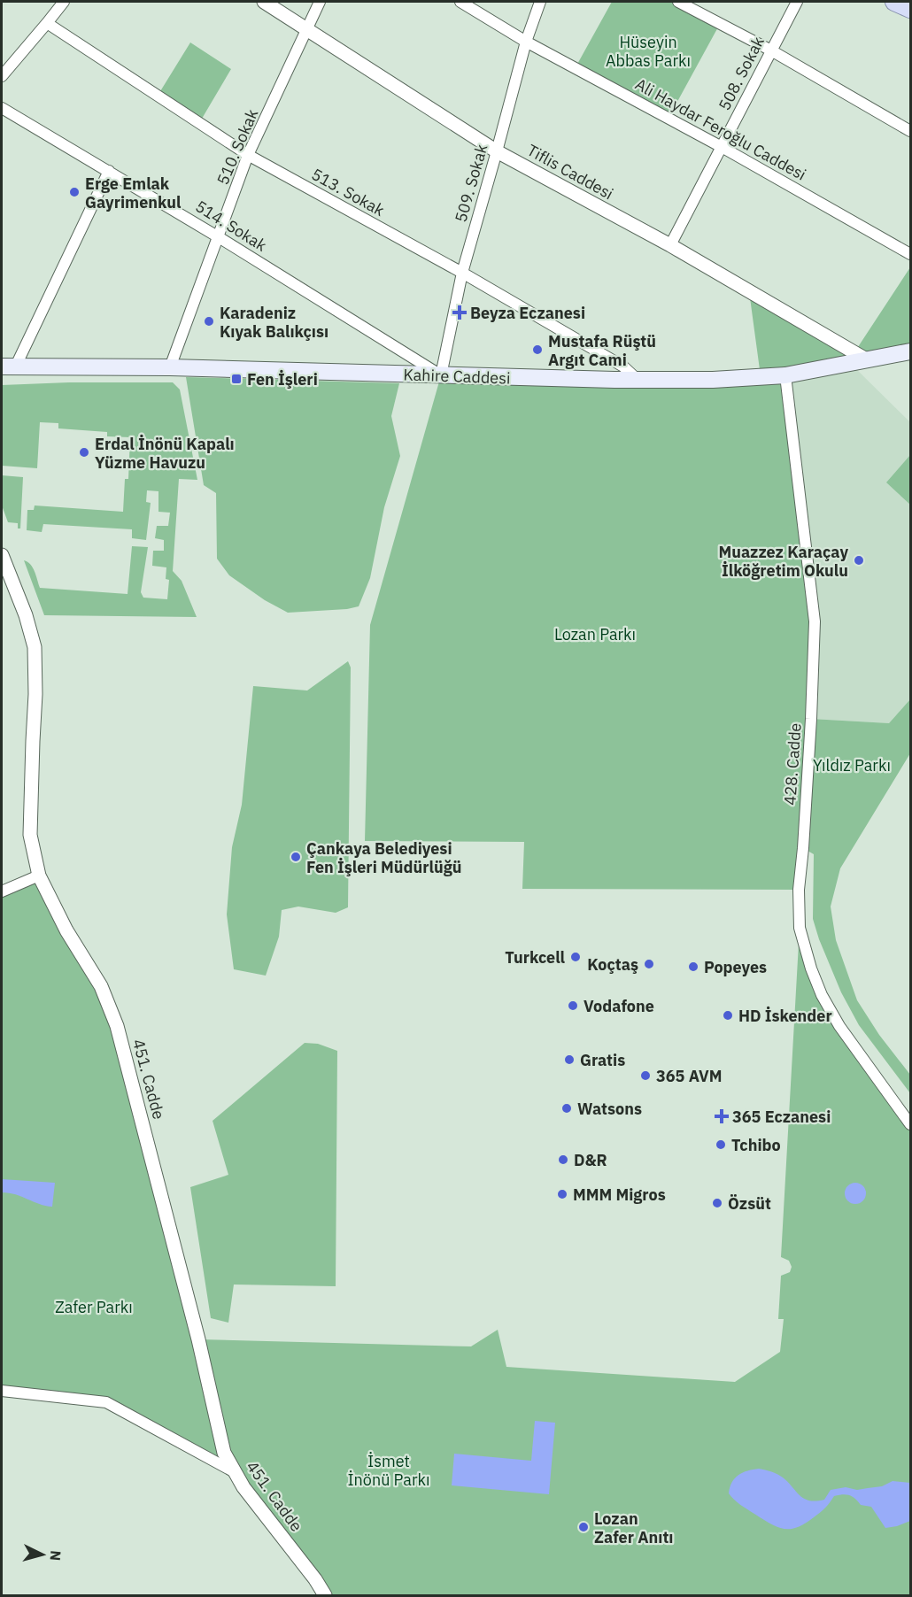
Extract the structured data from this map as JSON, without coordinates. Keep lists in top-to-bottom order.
{
  "streets": {
    "main road": ["Kahire Caddesi"],
    "street": [
      "508. Sokak",
      "Ali Haydar Feroğlu Caddesi",
      "510. Sokak",
      "Tiflis Caddesi",
      "509. Sokak",
      "513. Sokak",
      "514. Sokak",
      "428. Cadde",
      "451. Cadde"
    ]
  },
  "crossings": [
    ["508. Sokak", "Ali Haydar Feroğlu Caddesi"],
    ["508. Sokak", "Tiflis Caddesi"],
    ["Ali Haydar Feroğlu Caddesi", "509. Sokak"],
    ["510. Sokak", "Tiflis Caddesi"],
    ["510. Sokak", "513. Sokak"],
    ["510. Sokak", "514. Sokak"],
    ["510. Sokak", "Kahire Caddesi"],
    ["Tiflis Caddesi", "509. Sokak"],
    ["Tiflis Caddesi", "Kahire Caddesi"],
    ["509. Sokak", "513. Sokak"],
    ["509. Sokak", "514. Sokak"],
    ["509. Sokak", "Kahire Caddesi"],
    ["513. Sokak", "Kahire Caddesi"],
    ["514. Sokak", "Kahire Caddesi"],
    ["Kahire Caddesi", "428. Cadde"]
  ],
  "parks": [
    "Hüseyin Abbas Parkı",
    "Lozan Parkı",
    "Yıldız Parkı",
    "Zafer Parkı",
    "İsmet İnönü Parkı"
  ],
  "places": {
    "other": [
      "Erge Emlak Gayrimenkul",
      "Karadeniz Kıyak Balıkçısı",
      "Mustafa Rüştü Argıt Cami",
      "Erdal İnönü Kapalı Yüzme Havuzu",
      "Muazzez Karaçay İlköğretim Okulu",
      "Çankaya Belediyesi Fen İşleri Müdürlüğü",
      "Turkcell",
      "Koçtaş",
      "Popeyes",
      "Vodafone",
      "HD İskender",
      "Gratis",
      "365 AVM",
      "Watsons",
      "Tchibo",
      "D&R",
      "MMM Migros",
      "Özsüt",
      "Lozan Zafer Anıtı"
    ],
    "health": ["Beyza Eczanesi", "365 Eczanesi"],
    "transit": ["Fen İşleri"]
  },
  "north": "right"
}
